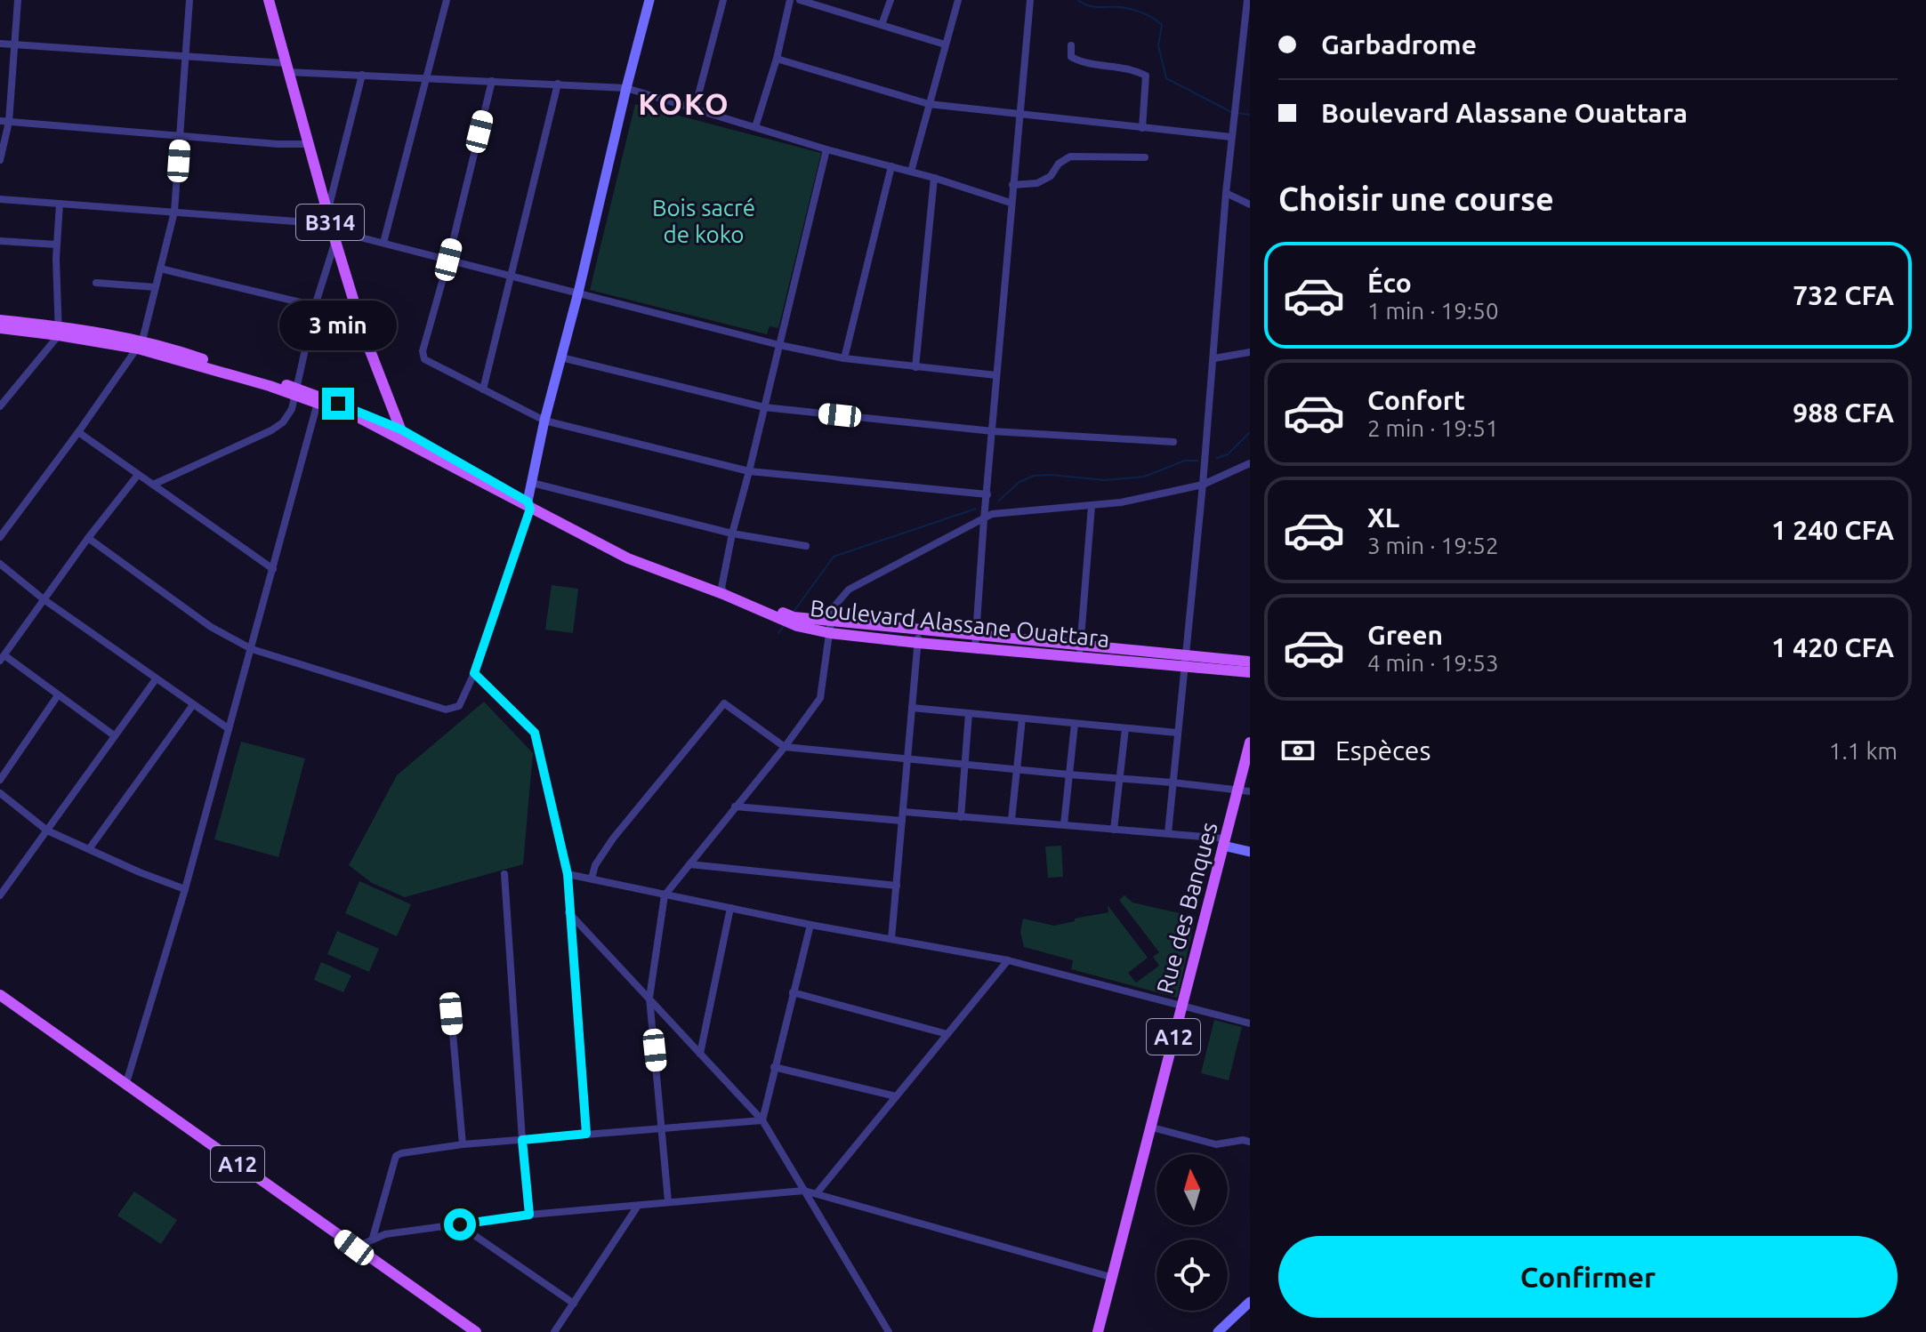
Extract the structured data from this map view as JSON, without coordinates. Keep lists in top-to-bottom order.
{
  "streets": {
    "main road": [
      "B314",
      "Boulevard Alassane Ouattara",
      "Rue des Banques",
      "A12"
    ]
  },
  "crossings": [
    ["B314", "Boulevard Alassane Ouattara"]
  ],
  "districts": ["KOKO"],
  "parks": ["Bois sacré de koko"],
  "north": "top",
  "page": {
    "banner": ["Garbadrome", "Boulevard Alassane Ouattara"],
    "heading": "Choisir une course",
    "list": [
      {
        "name": "Éco",
        "note": "1 min · 19:50",
        "value": "732 CFA"
      },
      {
        "name": "Confort",
        "note": "2 min · 19:51",
        "value": "988 CFA"
      },
      {
        "name": "XL",
        "note": "3 min · 19:52",
        "value": "1 240 CFA"
      },
      {
        "name": "Green",
        "note": "4 min · 19:53",
        "value": "1 420 CFA"
      }
    ],
    "bubble": "3 min",
    "pay": ["Espèces", "1.1 km"],
    "buttons": "Confirmer"
  }
}
